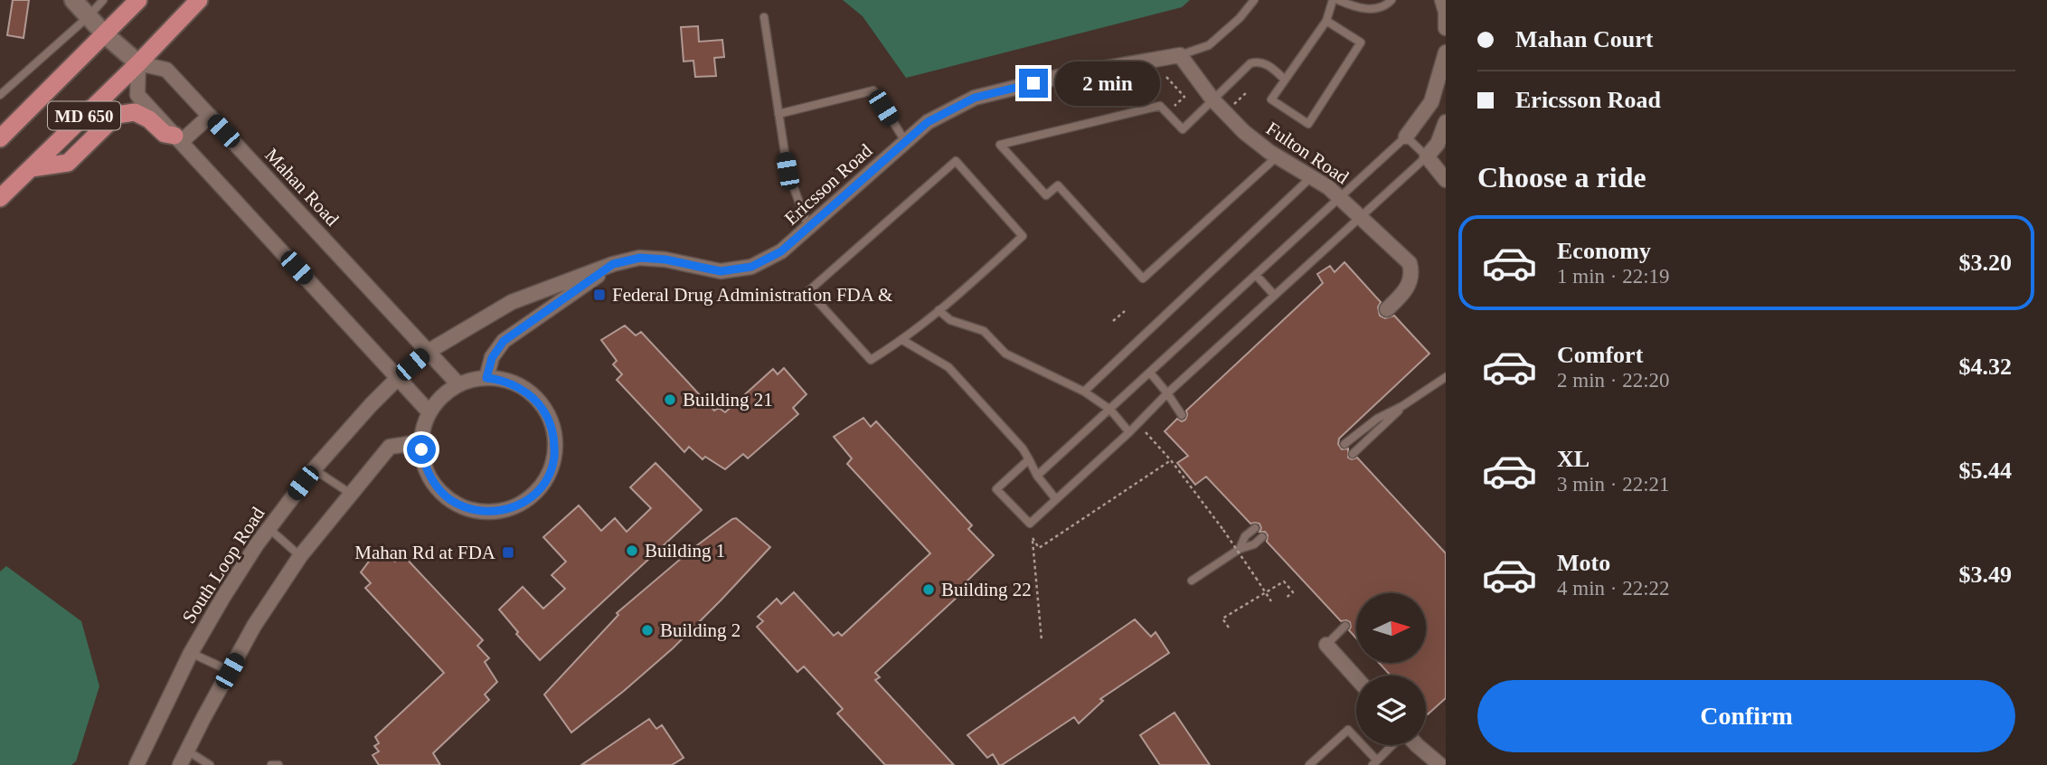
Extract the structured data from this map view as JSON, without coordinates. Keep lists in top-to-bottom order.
{
  "streets": {
    "main road": ["MD 650"],
    "street": [
      "Fulton Road",
      "Ericsson Road",
      "Mahan Road",
      "South Loop Road"
    ]
  },
  "crossings": [
    ["MD 650", "Mahan Road"],
    ["Fulton Road", "Ericsson Road"]
  ],
  "places": {
    "transit": ["Federal Drug Administration FDA &", "Mahan Rd at FDA"],
    "other": [
      "Building 21",
      "Building 1",
      "Building 22",
      "Building 2"
    ]
  },
  "north": "right",
  "page": {
    "banner": ["Mahan Court", "Ericsson Road"],
    "bubble": "2 min",
    "heading": "Choose a ride",
    "list": [
      {
        "name": "Economy",
        "note": "1 min · 22:19",
        "value": "$3.20"
      },
      {
        "name": "Comfort",
        "note": "2 min · 22:20",
        "value": "$4.32"
      },
      {
        "name": "XL",
        "note": "3 min · 22:21",
        "value": "$5.44"
      },
      {
        "name": "Moto",
        "note": "4 min · 22:22",
        "value": "$3.49"
      }
    ],
    "buttons": "Confirm"
  }
}
